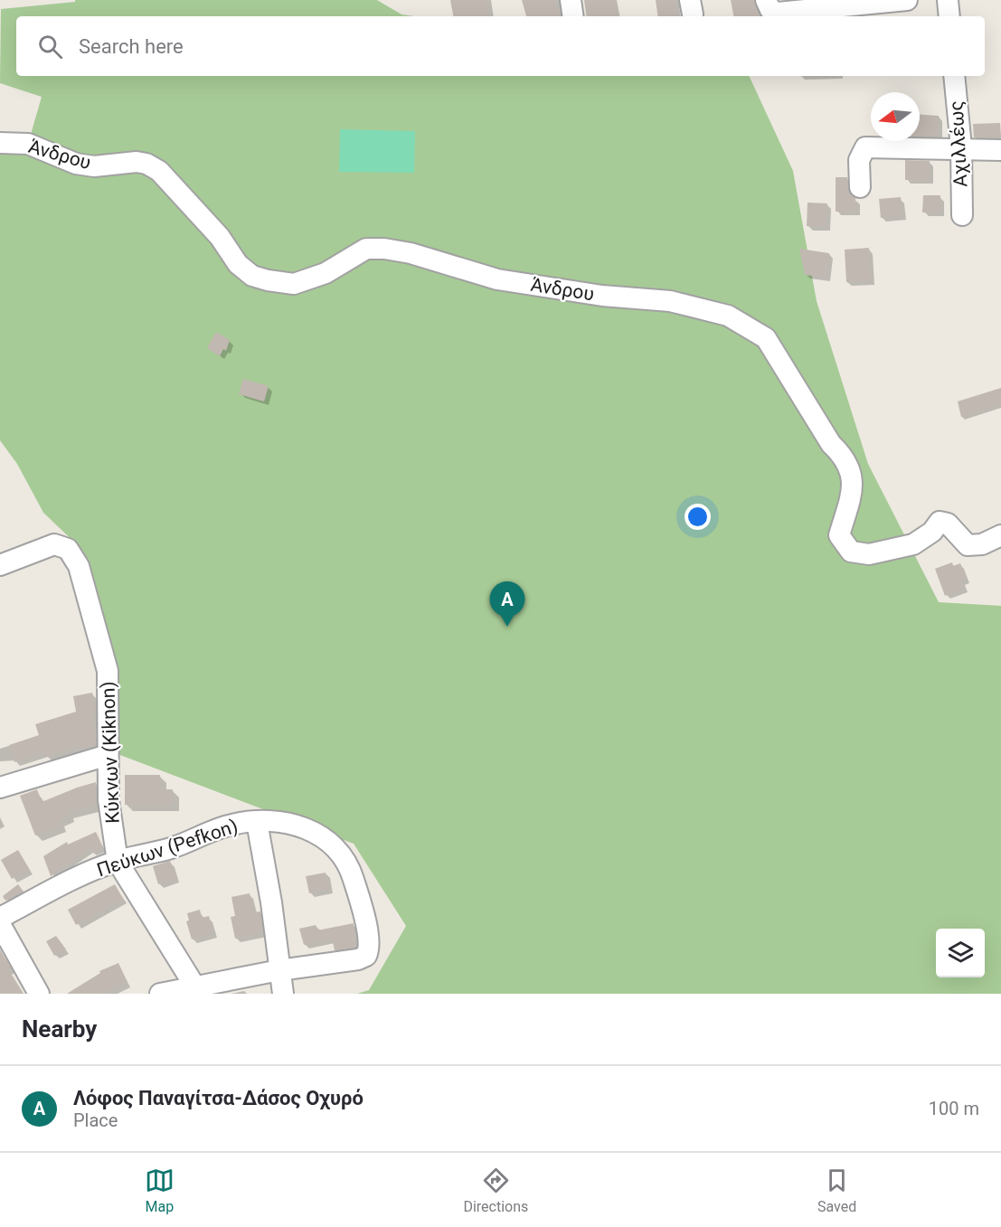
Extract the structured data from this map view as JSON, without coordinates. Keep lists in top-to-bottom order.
{
  "streets": {
    "street": [
      "Αχιλλέως",
      "Άνδρου",
      "Κύκνων (Kiknon)",
      "Πεύκων (Pefkon)"
    ]
  },
  "crossings": [
    ["Κύκνων (Kiknon)", "Πεύκων (Pefkon)"]
  ],
  "north": "left",
  "page": {
    "search": "Search here",
    "pins": "A",
    "heading": "Nearby",
    "list": [
      {
        "mark": "A",
        "name": "Λόφος Παναγίτσα-Δάσος Οχυρό",
        "note": "Place",
        "value": "100 m"
      }
    ],
    "nav": ["Map", "Directions", "Saved"]
  }
}
